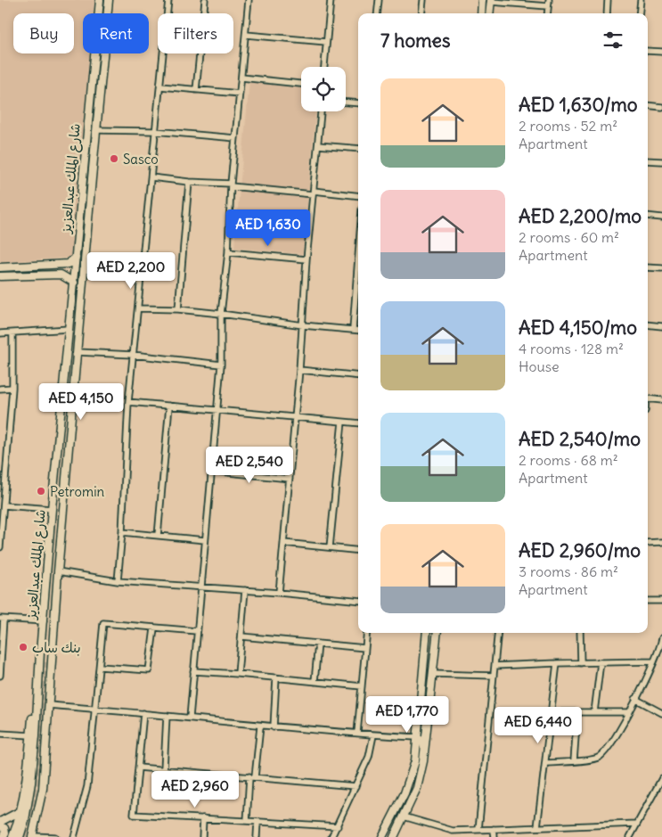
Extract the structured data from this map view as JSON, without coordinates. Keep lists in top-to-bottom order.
{
  "streets": {
    "street": ["شارع الملك عبدالعزيز"]
  },
  "places": ["Sasco", "Petromin", "بنك ساب"],
  "page": {
    "chip": ["Buy", "Rent", "Filters"],
    "heading": "7 homes",
    "list": [
      {
        "name": "AED 1,630/mo",
        "note": "2 rooms · 52 m² · Apartment"
      },
      {
        "name": "AED 2,200/mo",
        "note": "2 rooms · 60 m² · Apartment"
      },
      {
        "name": "AED 4,150/mo",
        "note": "4 rooms · 128 m² · House"
      },
      {
        "name": "AED 2,540/mo",
        "note": "2 rooms · 68 m² · Apartment"
      },
      {
        "name": "AED 2,960/mo",
        "note": "3 rooms · 86 m² · Apartment"
      }
    ],
    "price": [
      "AED 1,630",
      "AED 2,200",
      "AED 4,150",
      "AED 2,540",
      "AED 1,770",
      "AED 6,440",
      "AED 2,960"
    ]
  }
}
